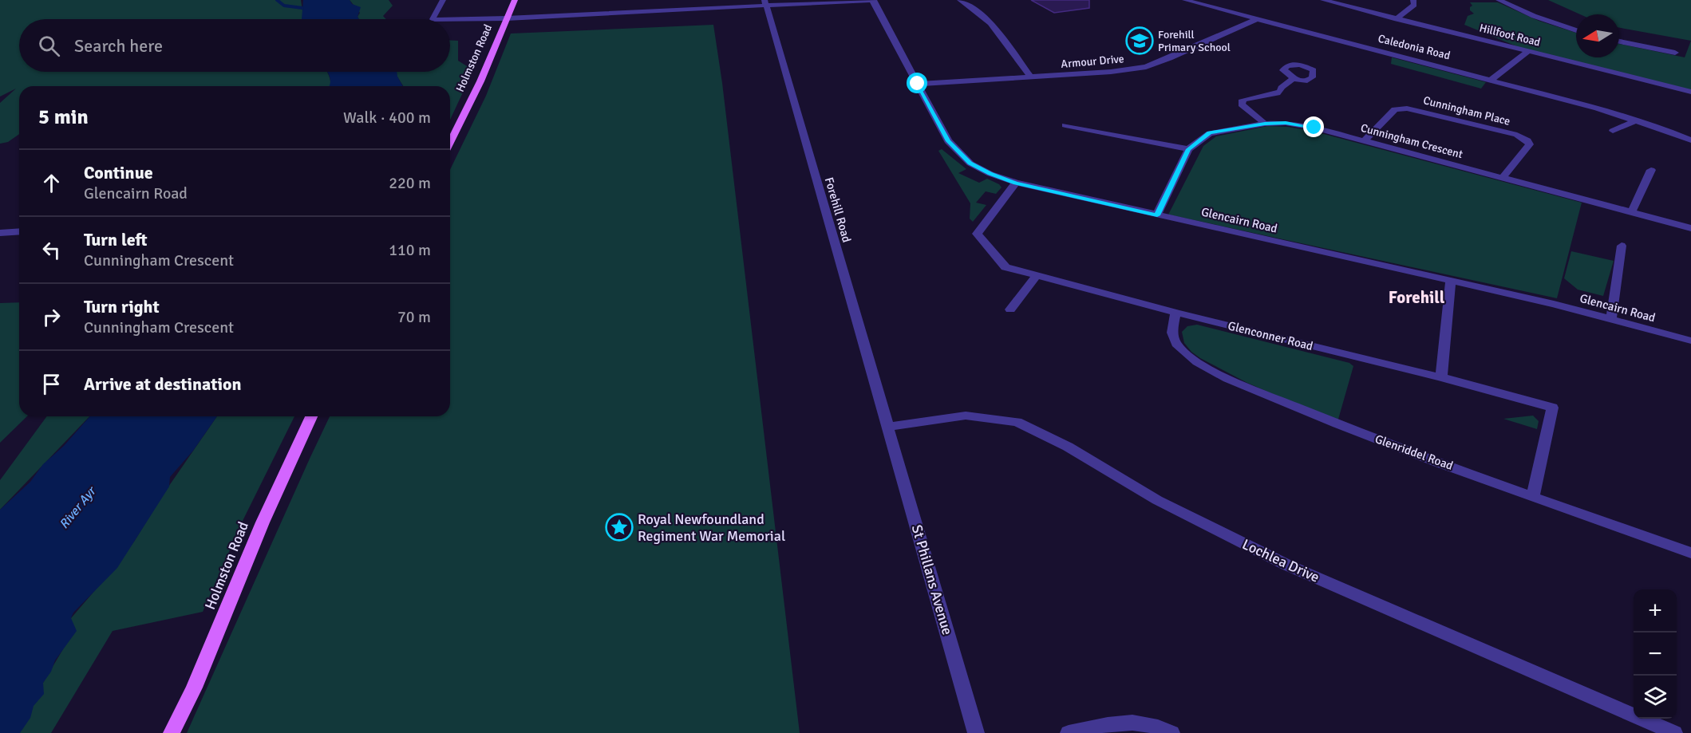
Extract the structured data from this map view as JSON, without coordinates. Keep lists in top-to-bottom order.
{
  "streets": {
    "main road": ["Holmston Road"],
    "street": [
      "Hillfoot Road",
      "Caledonia Road",
      "Armour Drive",
      "Cunningham Place",
      "Cunningham Crescent",
      "Forehill Road",
      "Glencairn Road",
      "Glenconner Road",
      "Glenriddel Road",
      "Lochlea Drive",
      "St Phillans Avenue"
    ]
  },
  "crossings": [
    ["Caledonia Road", "Armour Drive"],
    ["Armour Drive", "Glencairn Road"],
    ["Cunningham Place", "Cunningham Crescent"],
    ["Cunningham Crescent", "Glencairn Road"],
    ["Forehill Road", "Lochlea Drive"],
    ["Forehill Road", "St Phillans Avenue"],
    ["Glencairn Road", "Glenconner Road"],
    ["Glenconner Road", "Glenriddel Road"],
    ["Lochlea Drive", "St Phillans Avenue"]
  ],
  "districts": ["Forehill"],
  "water": ["River Ayr"],
  "places": {
    "school or university": ["Forehill Primary School"],
    "place": ["Royal Newfoundland Regiment War Memorial"]
  },
  "north": "left",
  "page": {
    "search": "Search here",
    "heading": ["5 min", "Walk · 400 m"],
    "list": [
      ["Continue", "Glencairn Road", "220 m"],
      ["Turn left", "Cunningham Crescent", "110 m"],
      ["Turn right", "Cunningham Crescent", "70 m"],
      "Arrive at destination"
    ],
    "map_buttons": ["+", "−"]
  }
}
